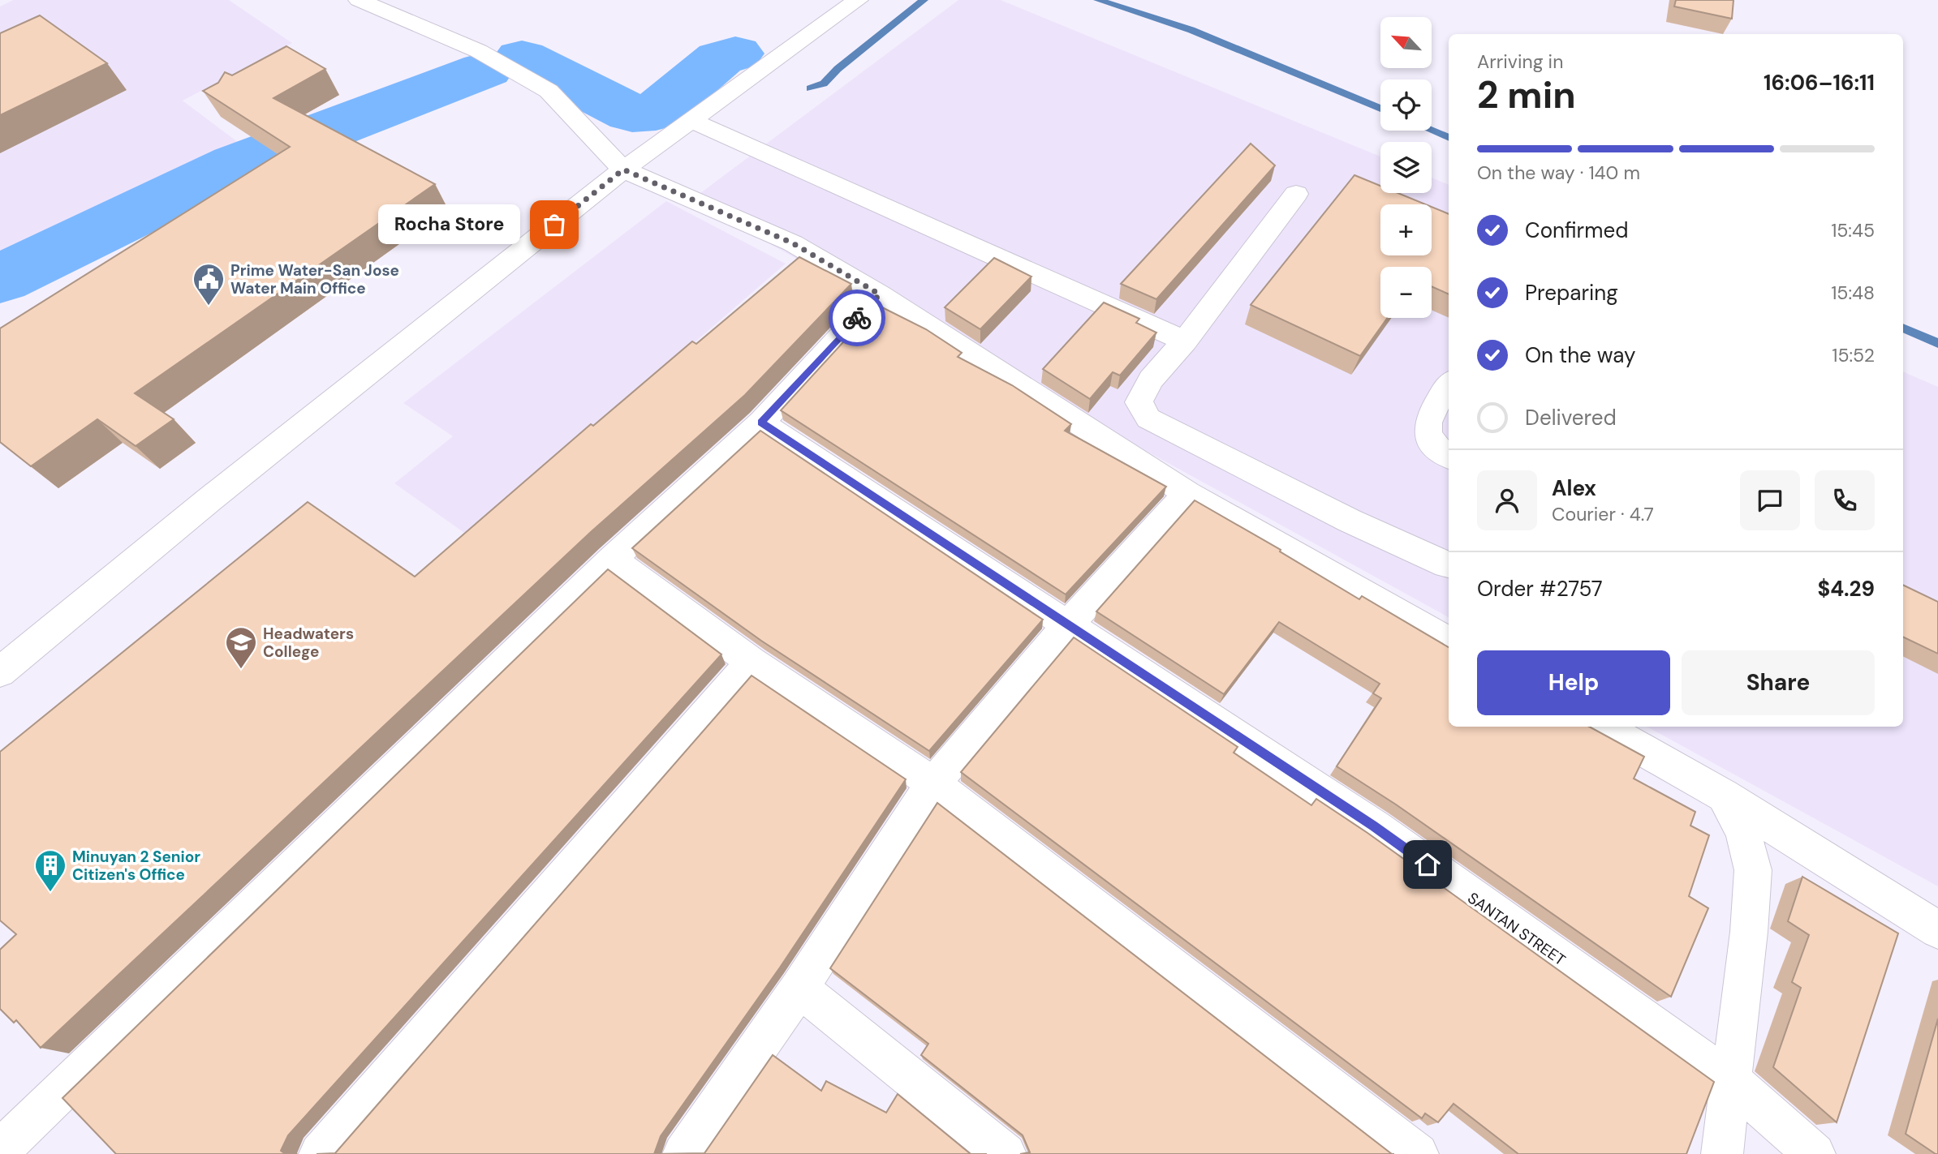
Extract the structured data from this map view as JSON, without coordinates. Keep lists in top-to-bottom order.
{
  "streets": {
    "street": ["SANTAN STREET"]
  },
  "places": {
    "other": ["Rocha Store"],
    "public building": ["Prime Water-San Jose Water Main Office"],
    "school or university": ["Headwaters College"],
    "building": ["Minuyan 2 Senior Citizen's Office"]
  },
  "north": "top left",
  "page": {
    "map_buttons": ["+", "−"],
    "heading": ["2 min", "Arriving in", "16:06–16:11"],
    "panel": [
      "Alex",
      "Courier · 4.7",
      "Order #2757",
      "$4.29"
    ],
    "bar": "On the way · 140 m",
    "list": [
      ["Confirmed", "15:45"],
      ["Preparing", "15:48"],
      ["On the way", "15:52"],
      "Delivered"
    ],
    "bubble": "Rocha Store",
    "buttons": ["Help", "Share"]
  }
}
